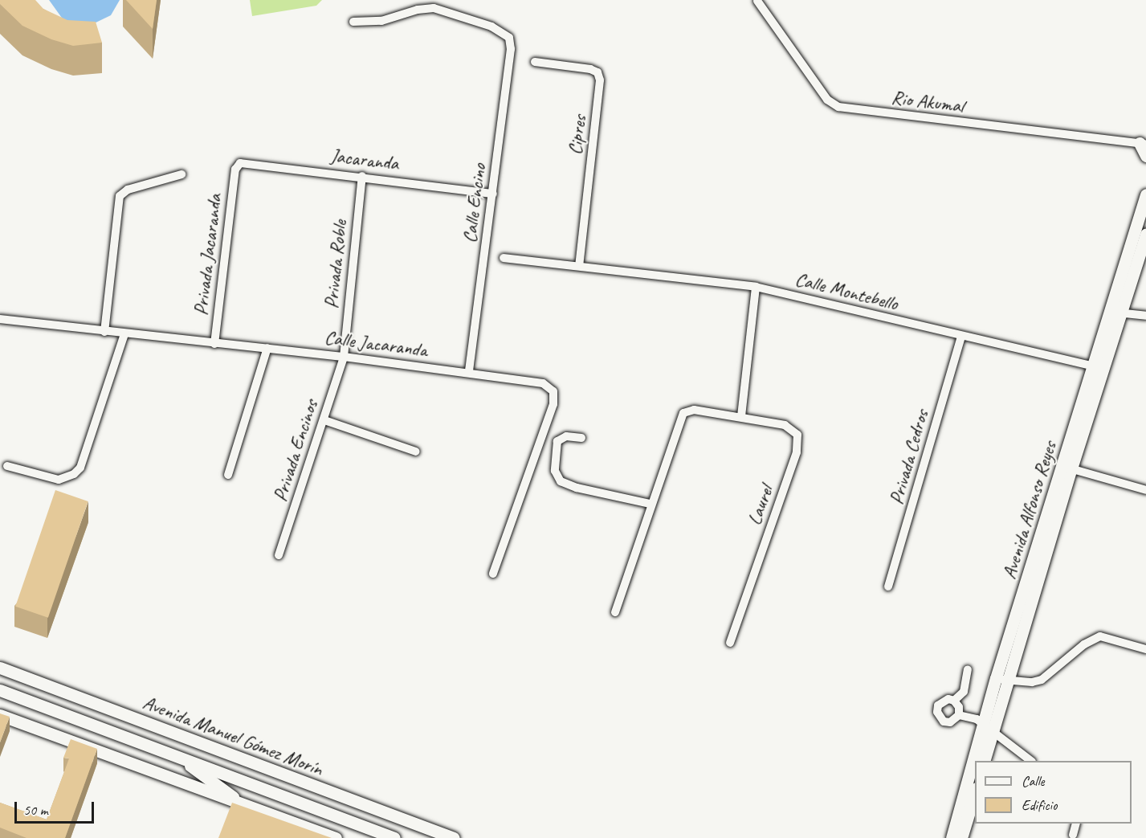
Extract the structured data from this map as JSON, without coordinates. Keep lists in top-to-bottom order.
{
  "streets": {
    "main road": ["Avenida Alfonso Reyes", "Avenida Manuel Gómez Morín"],
    "street": [
      "Rio Akumal",
      "Cipres",
      "Jacaranda",
      "Calle Encino",
      "Privada Jacaranda",
      "Privada Roble",
      "Calle Montebello",
      "Calle Jacaranda",
      "Privada Encinos",
      "Privada Cedros",
      "Laurel"
    ]
  },
  "crossings": [
    ["Cipres", "Calle Montebello"],
    ["Jacaranda", "Calle Encino"],
    ["Jacaranda", "Privada Jacaranda"],
    ["Jacaranda", "Privada Roble"],
    ["Calle Encino", "Calle Jacaranda"],
    ["Privada Jacaranda", "Calle Jacaranda"],
    ["Privada Roble", "Calle Jacaranda"],
    ["Privada Roble", "Privada Encinos"],
    ["Calle Montebello", "Privada Cedros"],
    ["Calle Montebello", "Avenida Alfonso Reyes"],
    ["Calle Jacaranda", "Privada Encinos"]
  ],
  "legend": ["Calle", "Edificio"],
  "scale_bar": "50 m"
}
